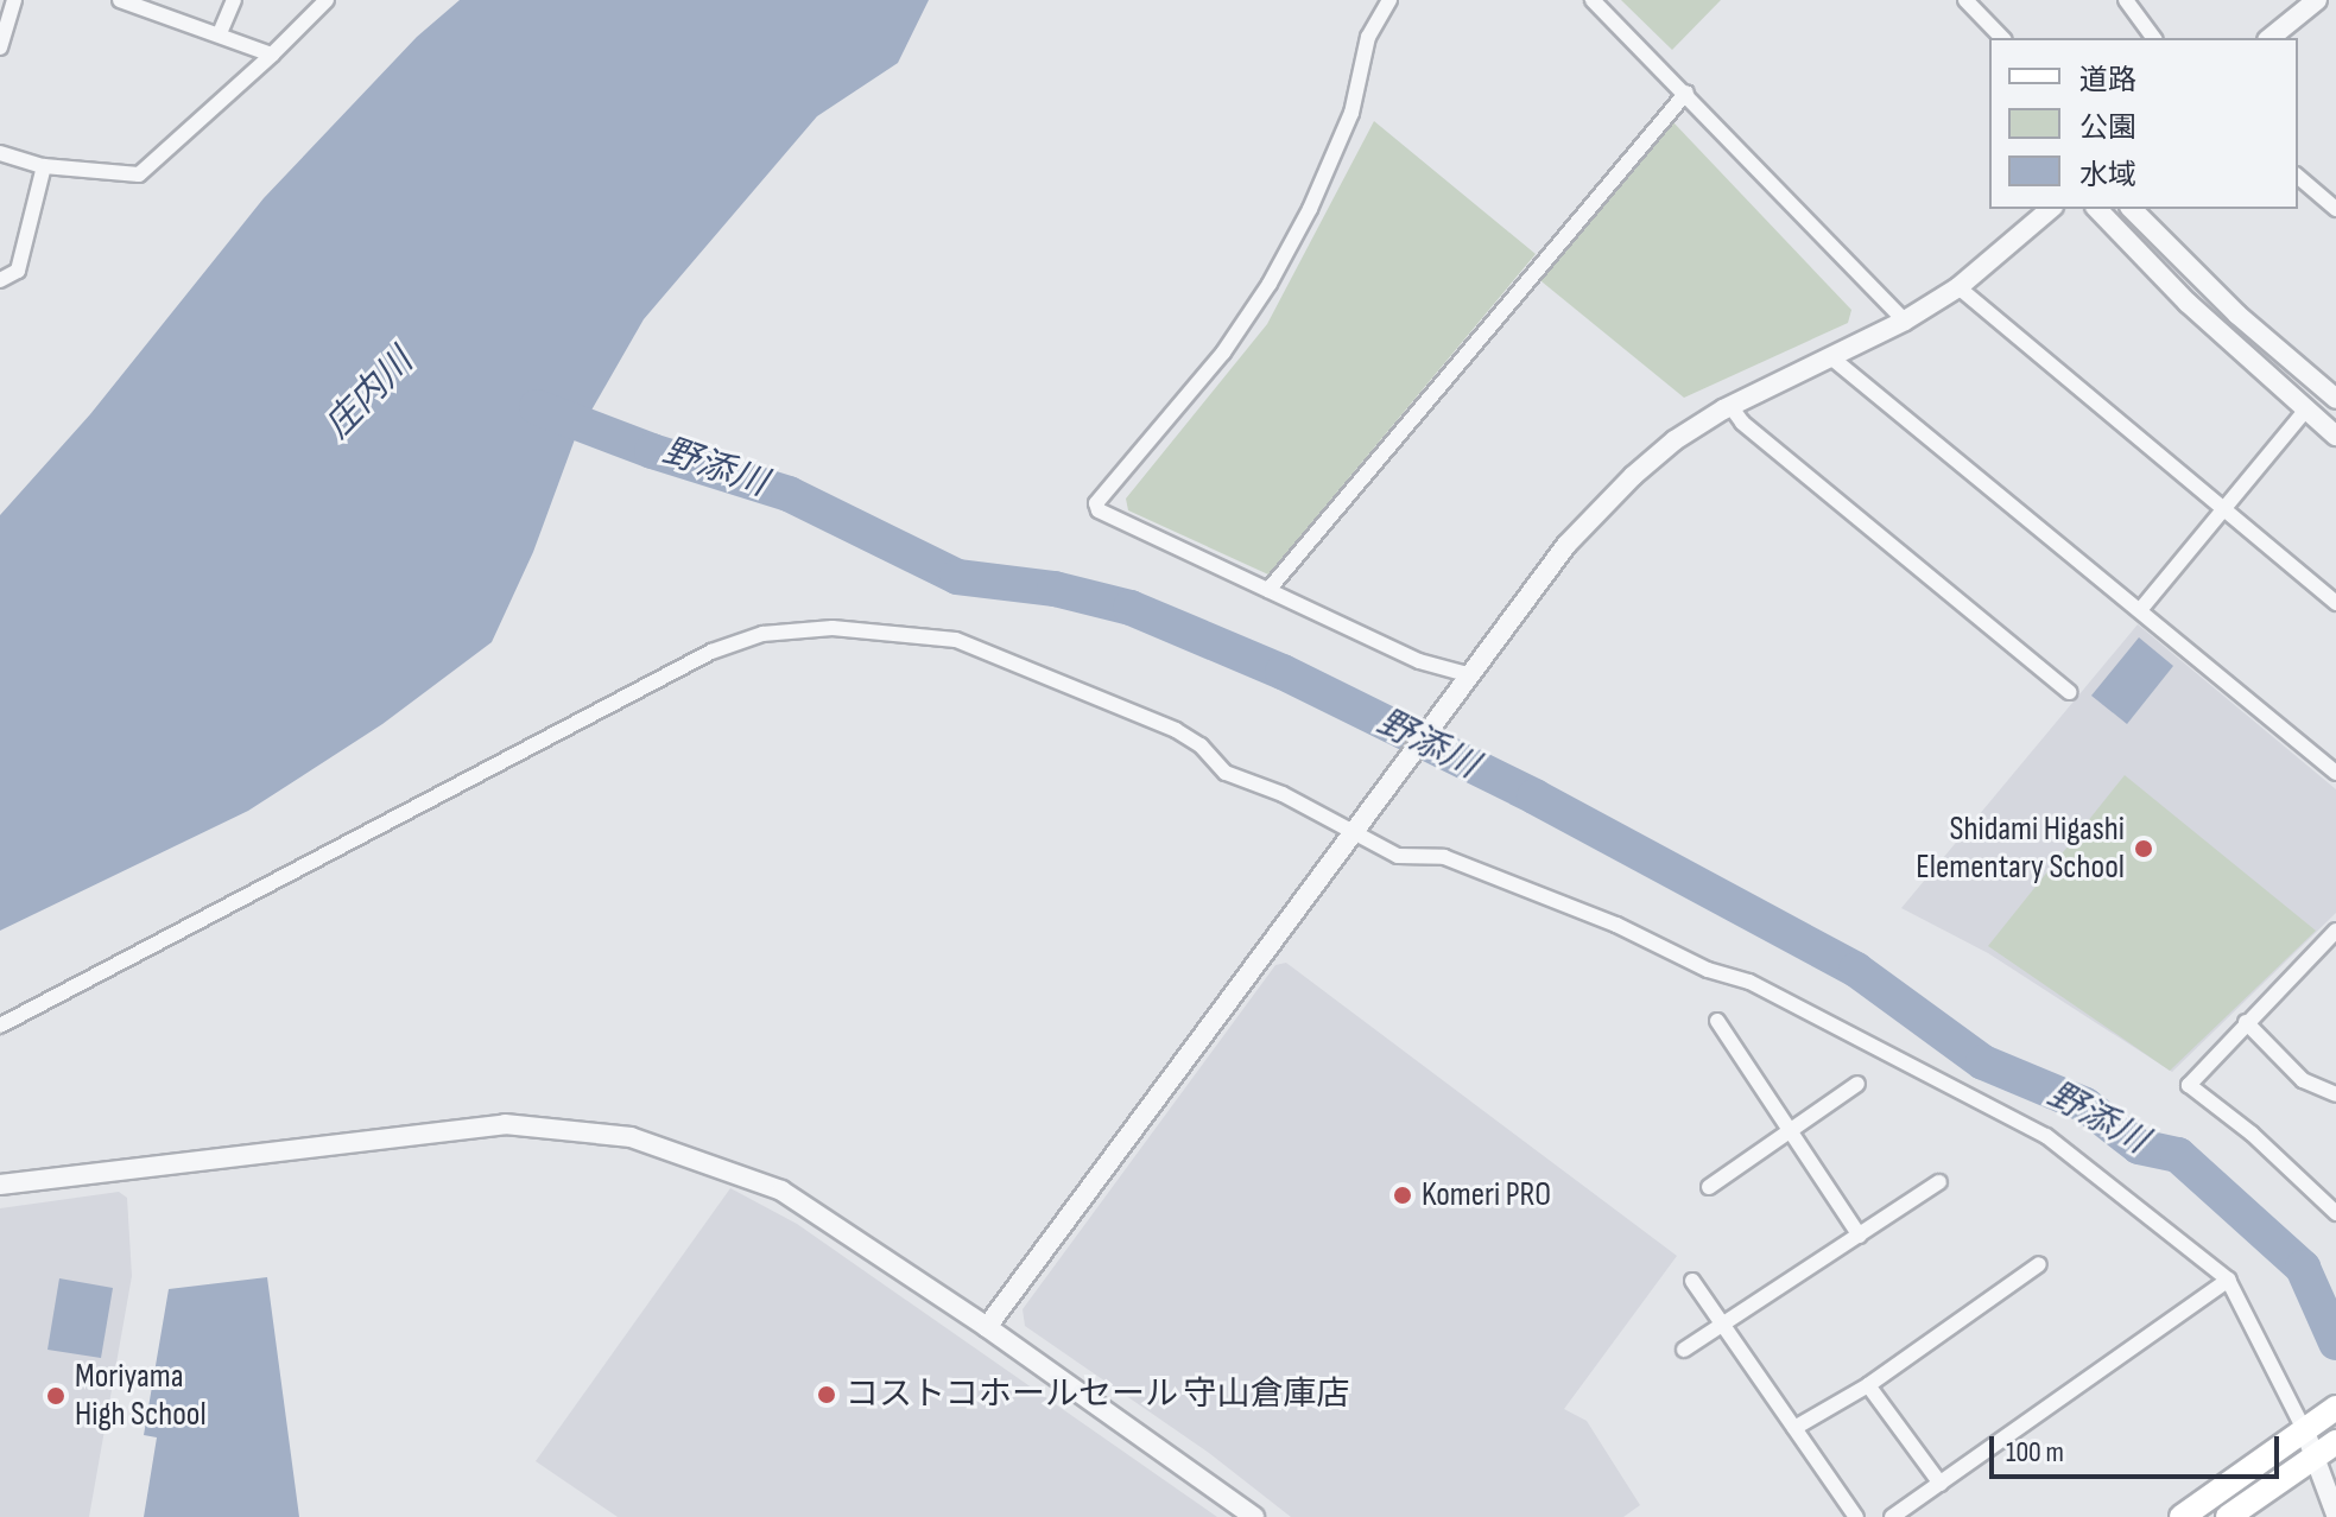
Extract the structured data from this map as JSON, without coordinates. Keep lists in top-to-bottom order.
{
  "water": ["庄内川", "野添川"],
  "places": [
    "Shidami Higashi Elementary School",
    "Komeri PRO",
    "コストコホールセール 守山倉庫店",
    "Moriyama High School"
  ],
  "legend": ["道路", "公園", "水域"],
  "scale_bar": "100 m"
}
